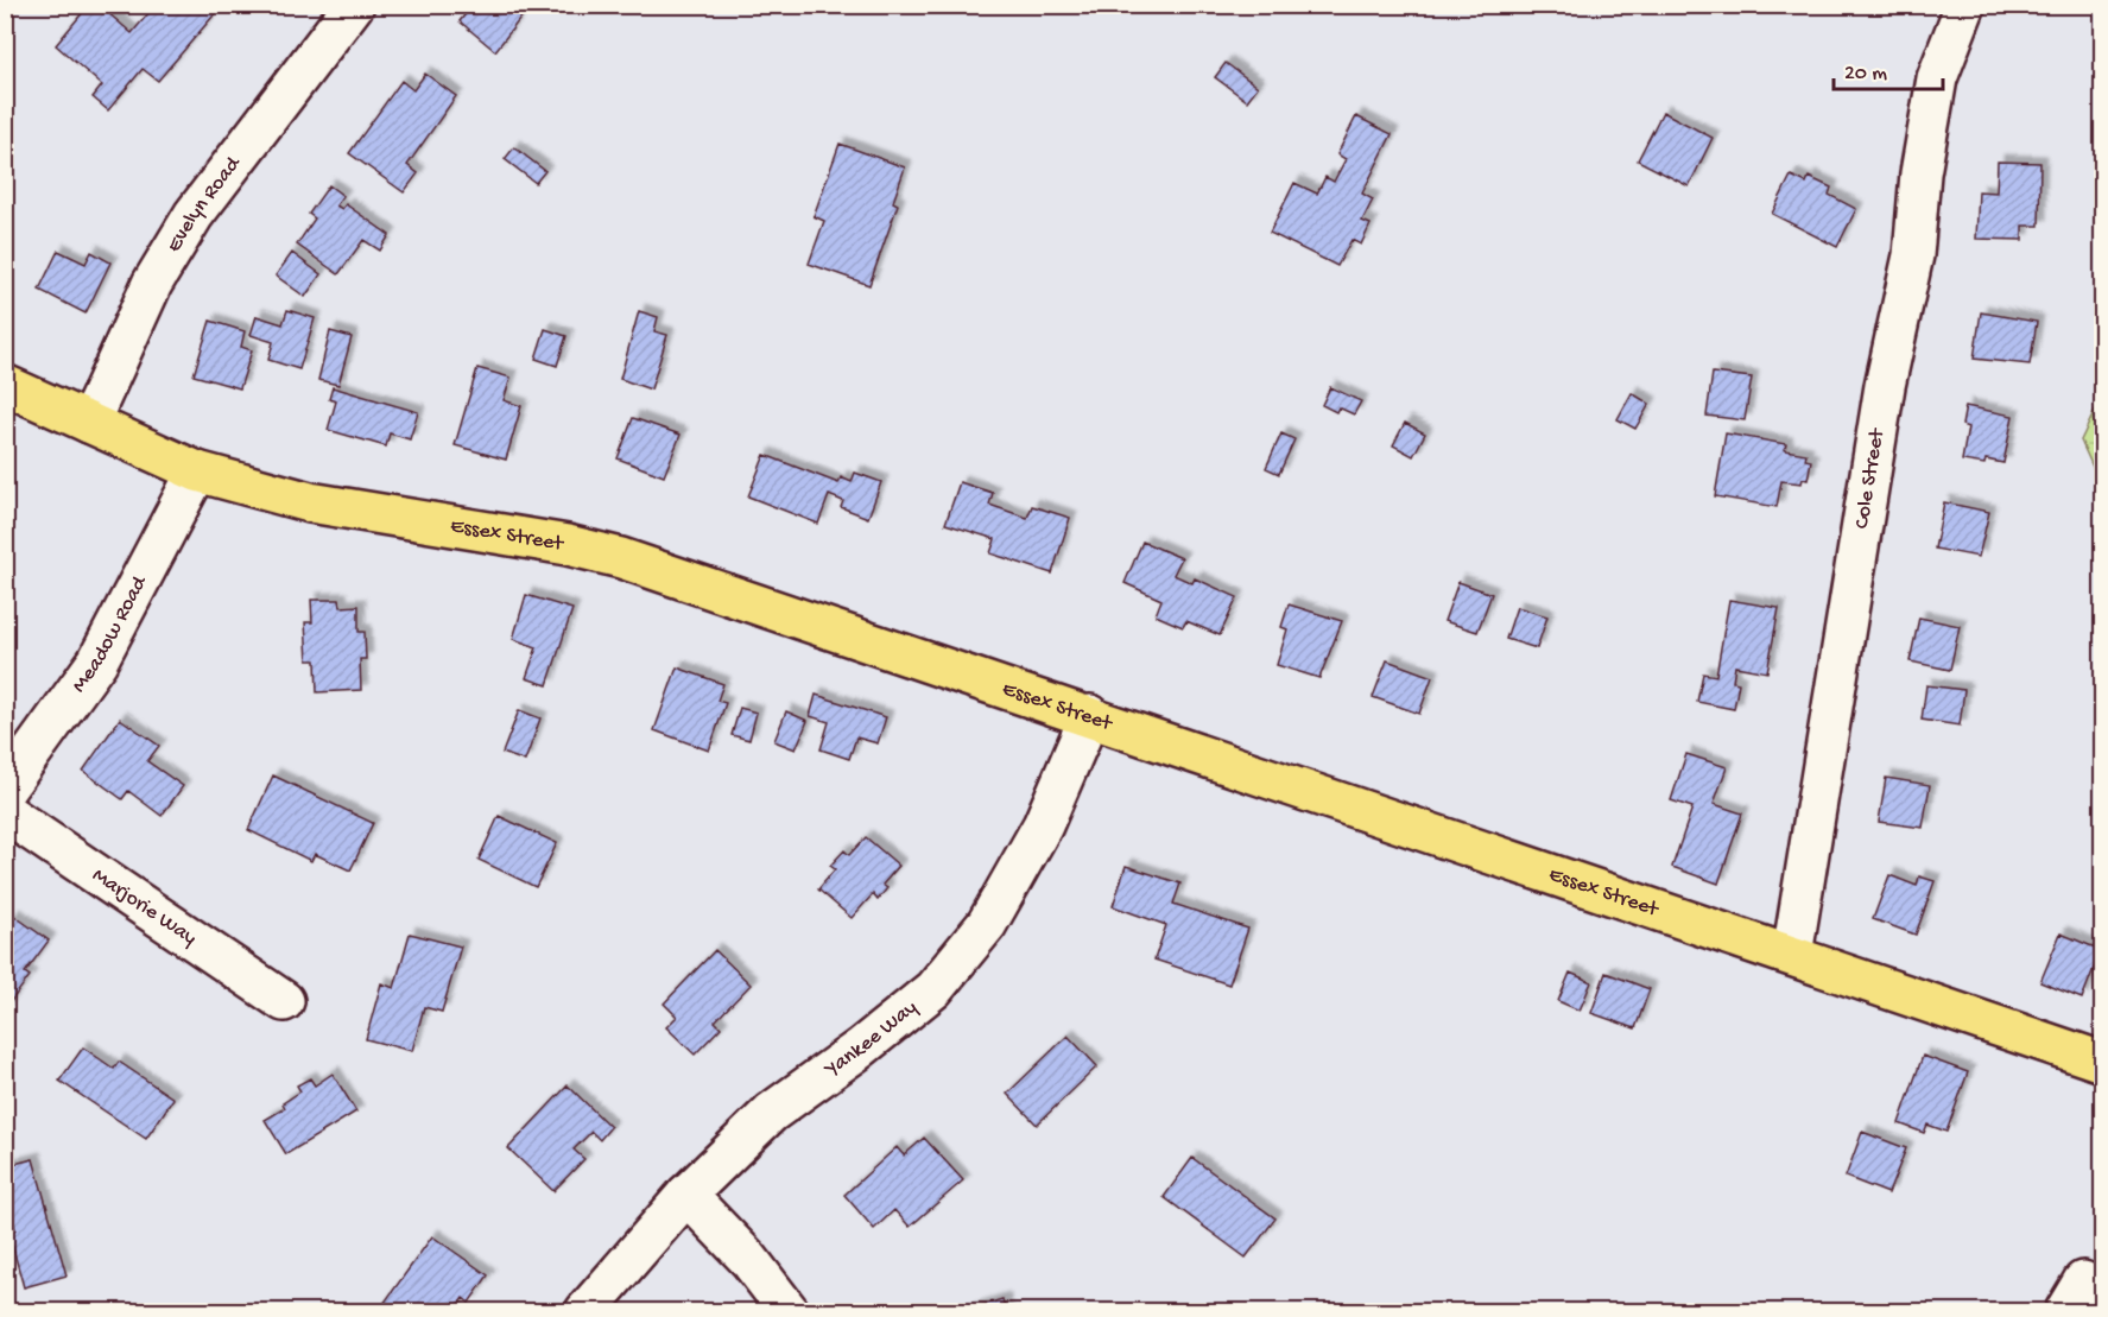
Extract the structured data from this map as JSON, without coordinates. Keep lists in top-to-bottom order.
{
  "streets": {
    "main road": ["Essex Street"],
    "street": [
      "Evelyn Road",
      "Cole Street",
      "Meadow Road",
      "Marjorie Way",
      "Yankee Way"
    ]
  },
  "crossings": [
    ["Evelyn Road", "Essex Street"],
    ["Cole Street", "Essex Street"],
    ["Essex Street", "Meadow Road"],
    ["Essex Street", "Yankee Way"]
  ],
  "scale_bar": "20 m"
}
